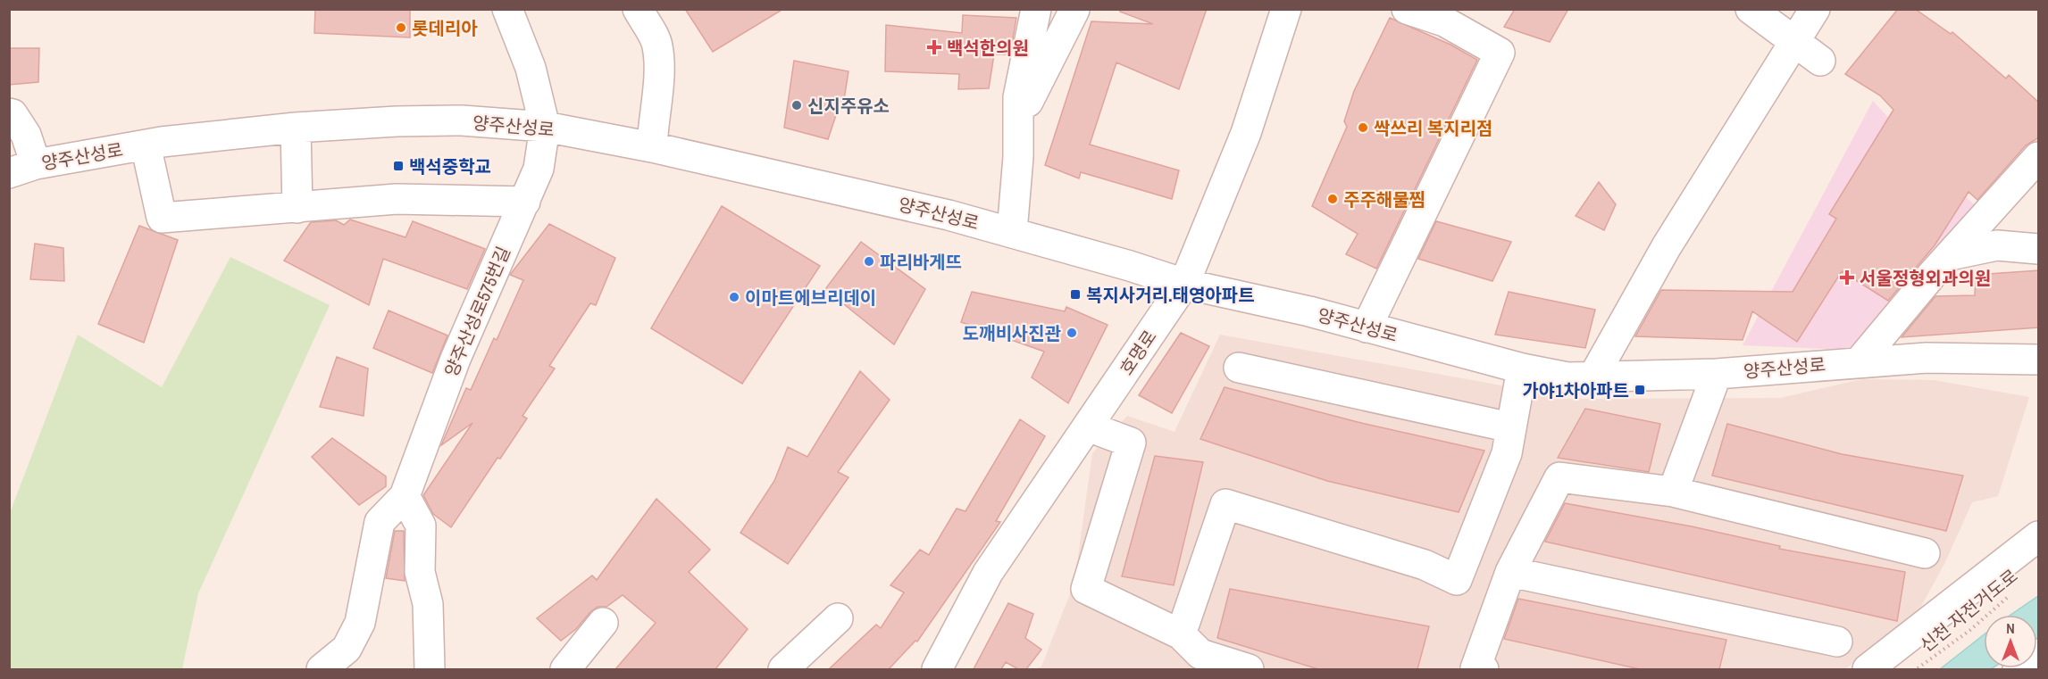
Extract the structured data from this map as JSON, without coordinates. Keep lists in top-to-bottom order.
{
  "streets": {
    "street": ["양주산성로", "양주산성로575번길", "호명로"],
    "path": ["신천 자전거도로"]
  },
  "crossings": [
    ["양주산성로", "양주산성로575번길"],
    ["양주산성로", "호명로"]
  ],
  "places": {
    "other": [
      "롯데리아",
      "신지주유소",
      "싹쓰리 복지리점",
      "주주해물찜",
      "파리바게뜨",
      "이마트에브리데이",
      "도깨비사진관"
    ],
    "health": ["백석한의원", "서울정형외과의원"],
    "transit": ["백석중학교", "복지사거리.태영아파트", "가야1차아파트"]
  },
  "north": "top"
}
